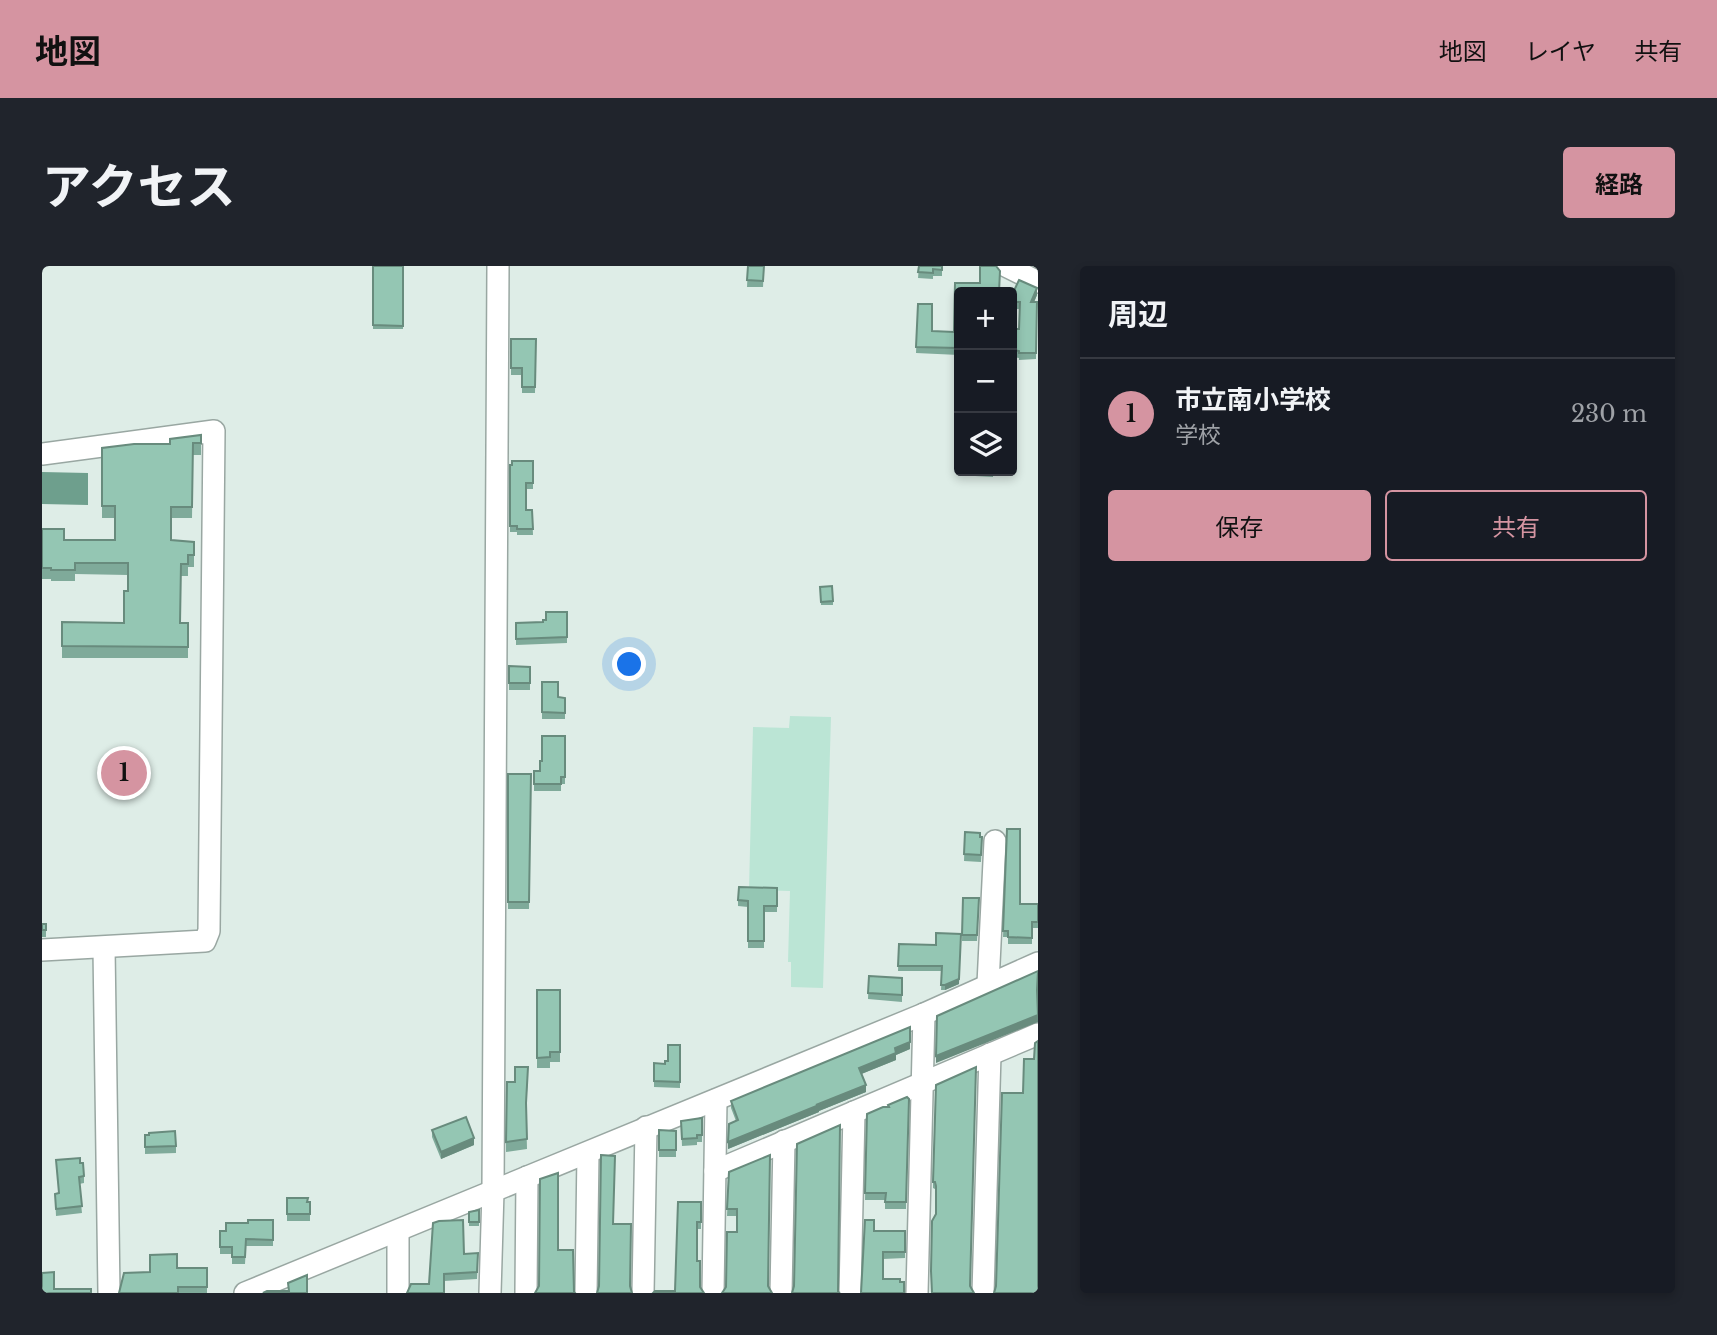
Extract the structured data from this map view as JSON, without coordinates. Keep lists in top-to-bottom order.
{
  "page": {
    "header": "地図",
    "nav": ["地図", "レイヤ", "共有"],
    "title": "アクセス",
    "buttons": [
      "経路",
      ["保存", "共有"]
    ],
    "heading": "周辺",
    "map_buttons": ["+", "−"],
    "list": [
      {
        "mark": "1",
        "name": "市立南小学校",
        "note": "学校",
        "value": "230 m"
      }
    ],
    "pins": "1"
  }
}
